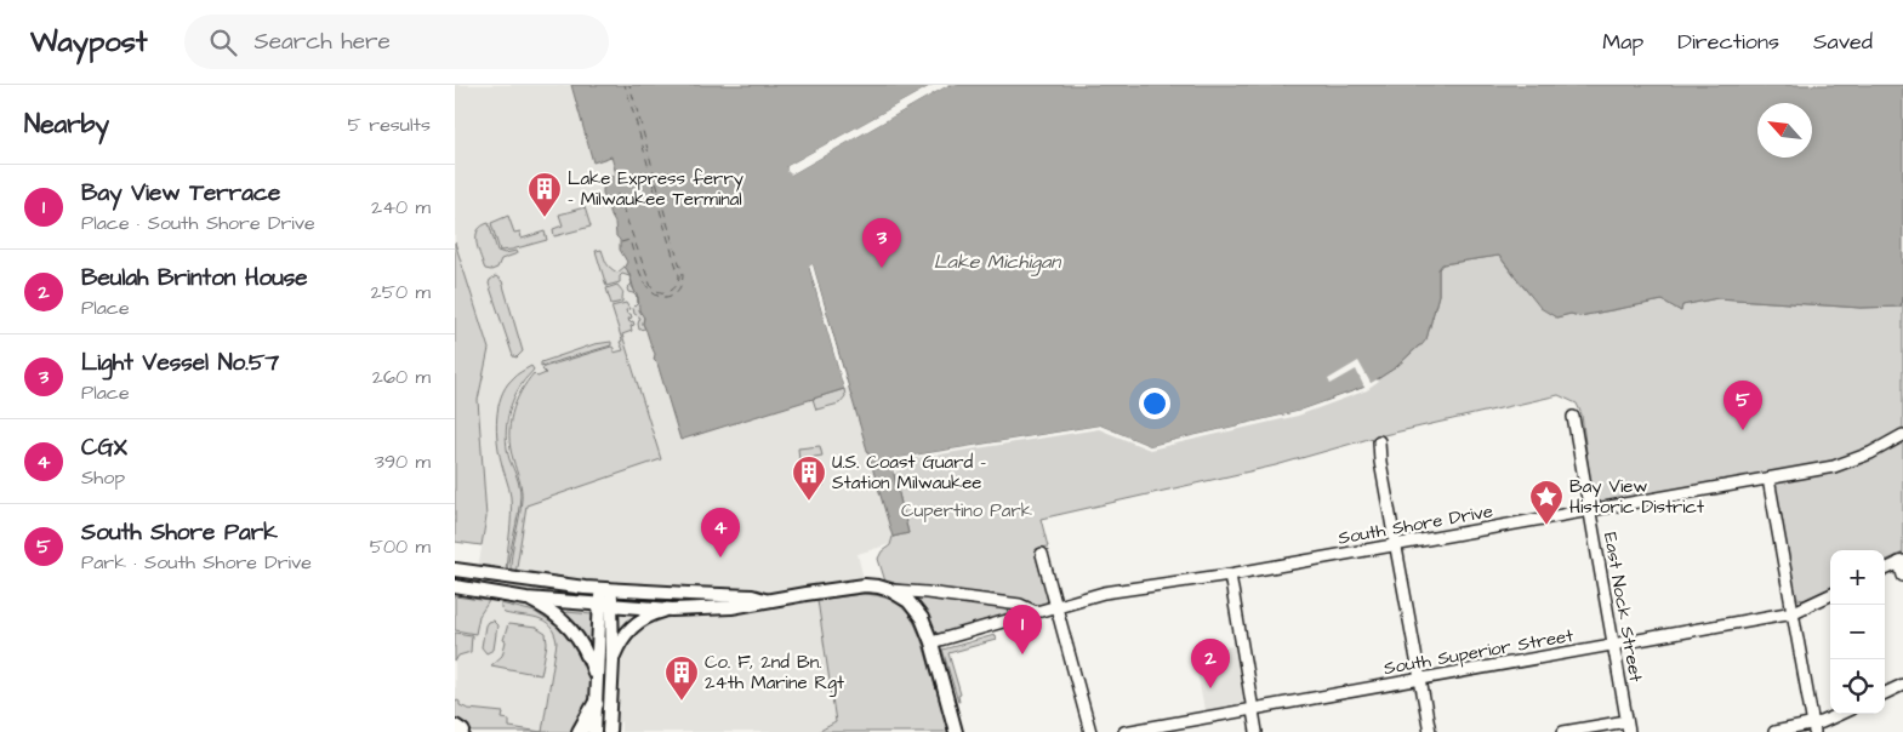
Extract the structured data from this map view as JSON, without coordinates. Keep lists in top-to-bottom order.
{
  "streets": {
    "street": ["South Shore Drive", "East Nock Street", "South Superior Street"]
  },
  "crossings": [
    ["South Shore Drive", "East Nock Street"],
    ["East Nock Street", "South Superior Street"]
  ],
  "water": ["Lake Michigan"],
  "parks": ["Cupertino Park"],
  "places": {
    "building": ["Lake Express ferry - Milwaukee Terminal", "U.S. Coast Guard - Station Milwaukee", "Co. F, 2nd Bn. 24th Marine Rgt"],
    "place": ["Bay View Historic District"]
  },
  "north": "top left",
  "page": {
    "header": "Waypost",
    "search": "Search here",
    "nav": ["Map", "Directions", "Saved"],
    "heading": ["Nearby", "5 results"],
    "list": [
      {
        "mark": "1",
        "name": "Bay View Terrace",
        "note": "Place · South Shore Drive",
        "value": "240 m"
      },
      {
        "mark": "2",
        "name": "Beulah Brinton House",
        "note": "Place",
        "value": "250 m"
      },
      {
        "mark": "3",
        "name": "Light Vessel No.57",
        "note": "Place",
        "value": "260 m"
      },
      {
        "mark": "4",
        "name": "CGX",
        "note": "Shop",
        "value": "390 m"
      },
      {
        "mark": "5",
        "name": "South Shore Park",
        "note": "Park · South Shore Drive",
        "value": "500 m"
      }
    ],
    "pins": [
      "3",
      "5",
      "4",
      "1",
      "2"
    ],
    "map_buttons": ["+", "−"]
  }
}
